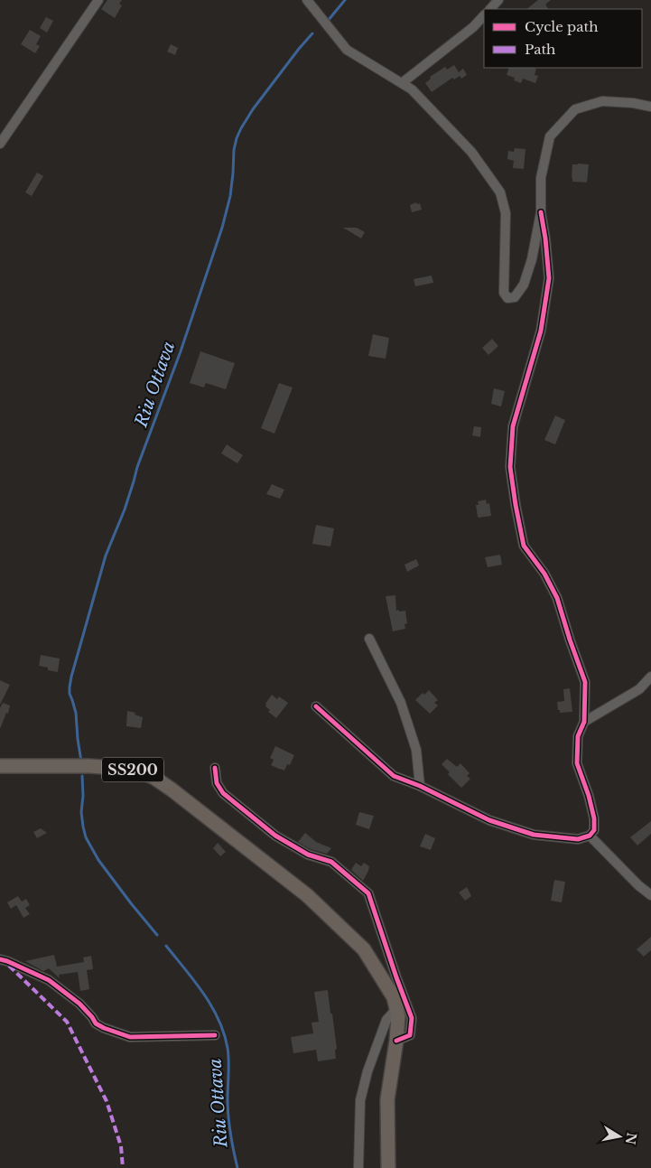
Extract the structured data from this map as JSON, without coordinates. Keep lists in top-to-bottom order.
{
  "streets": {
    "main road": ["SS200"]
  },
  "water": ["Riu Ottava"],
  "legend": ["Cycle path", "Path"],
  "north": "right"
}
